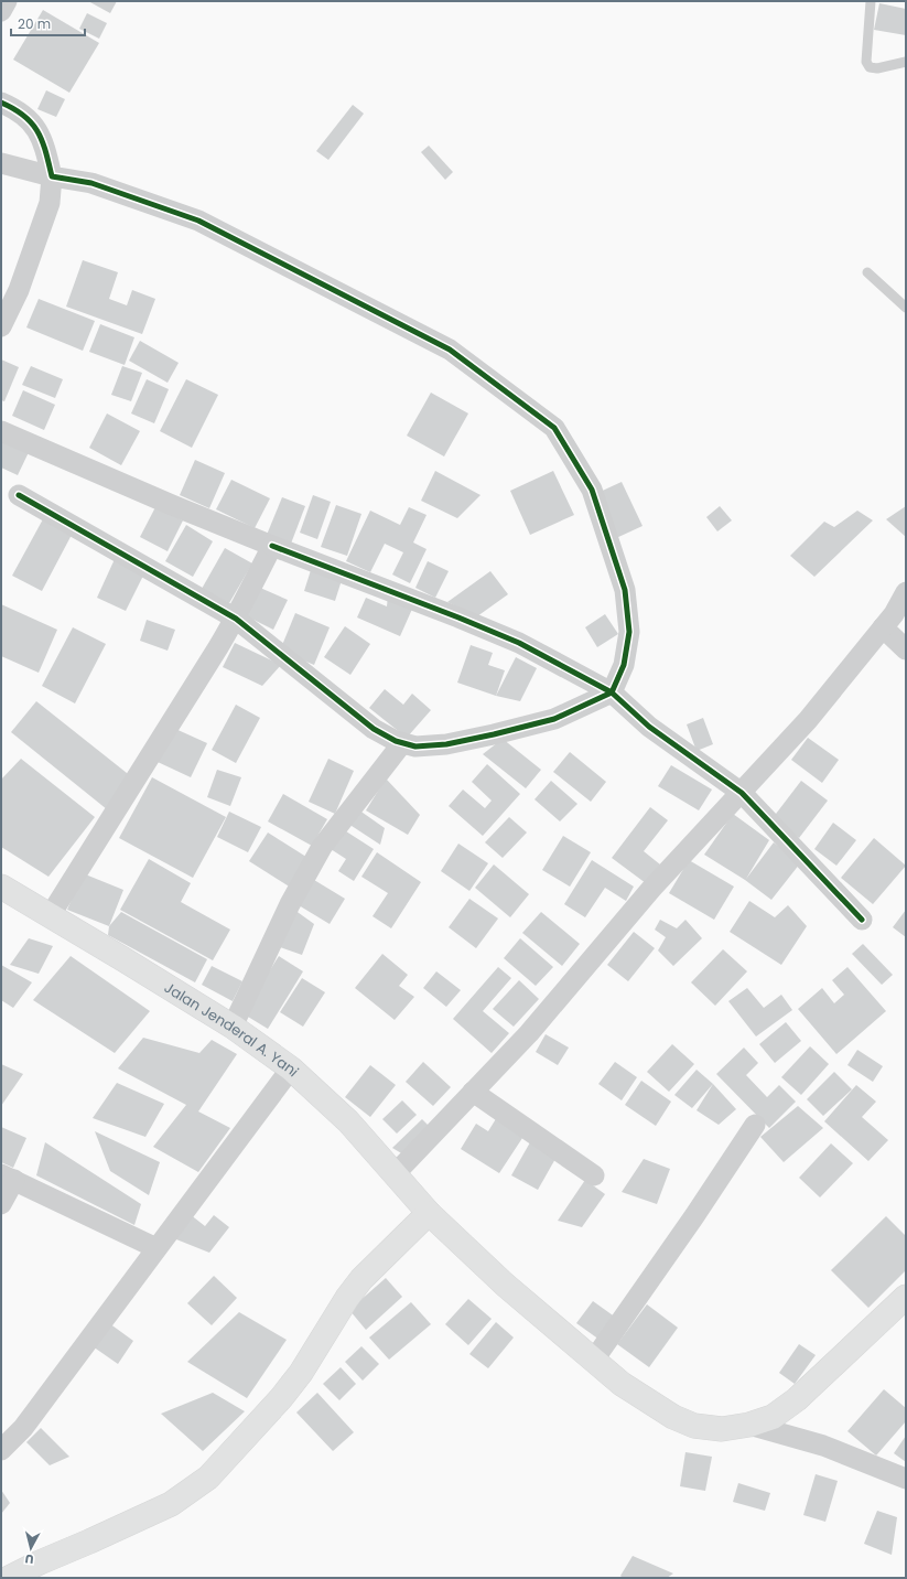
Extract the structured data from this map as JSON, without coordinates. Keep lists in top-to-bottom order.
{
  "streets": {
    "main road": ["Jalan Jenderal A. Yani"]
  },
  "scale_bar": "20 m",
  "north": "bottom"
}
